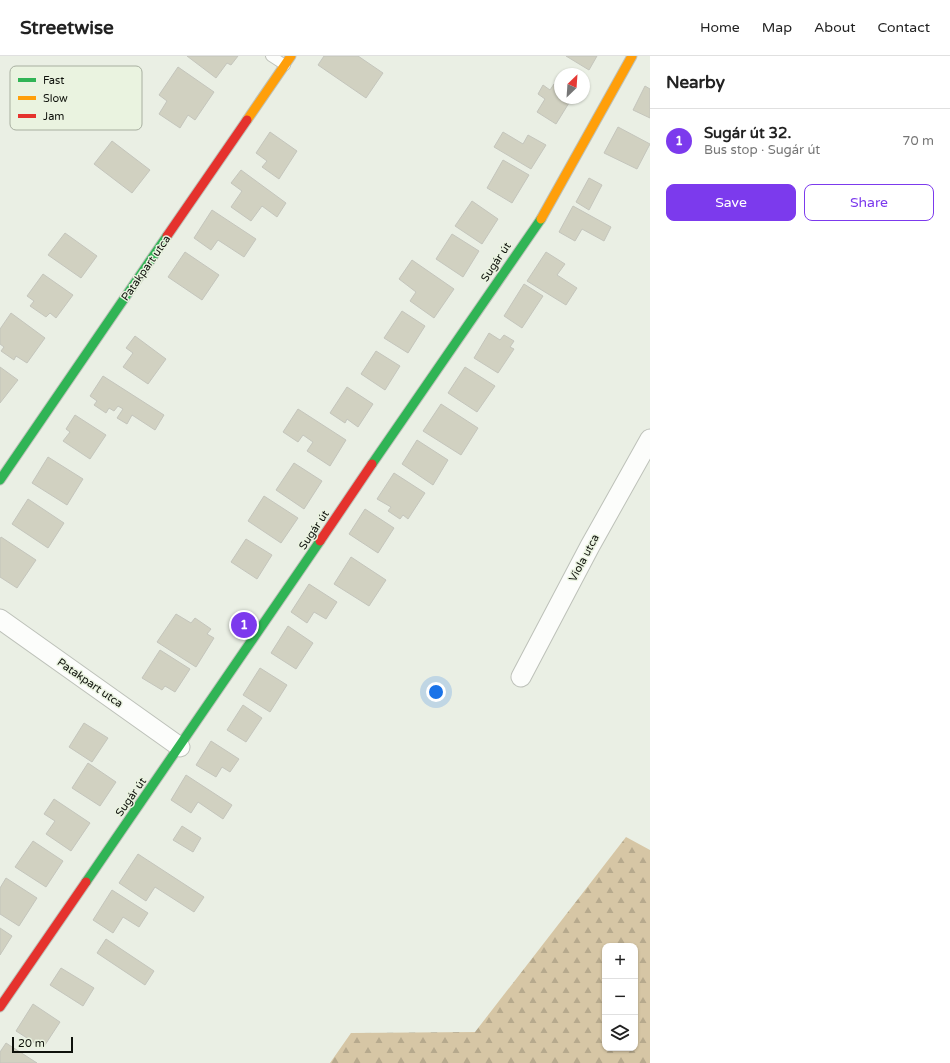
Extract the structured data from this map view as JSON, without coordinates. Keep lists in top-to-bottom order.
{
  "streets": {
    "street": ["Sugár út", "Patakpart utca", "Viola utca"]
  },
  "crossings": [
    ["Sugár út", "Patakpart utca"]
  ],
  "legend": ["Fast", "Slow", "Jam"],
  "scale_bar": "20 m",
  "north": "top right",
  "page": {
    "header": "Streetwise",
    "nav": [
      "Home",
      "Map",
      "About",
      "Contact"
    ],
    "heading": "Nearby",
    "list": [
      {
        "mark": "1",
        "name": "Sugár út 32.",
        "note": "Bus stop · Sugár út",
        "value": "70 m"
      }
    ],
    "buttons": ["Save", "Share"],
    "pins": "1",
    "map_buttons": ["+", "−"],
    "scale": "20 m"
  }
}
